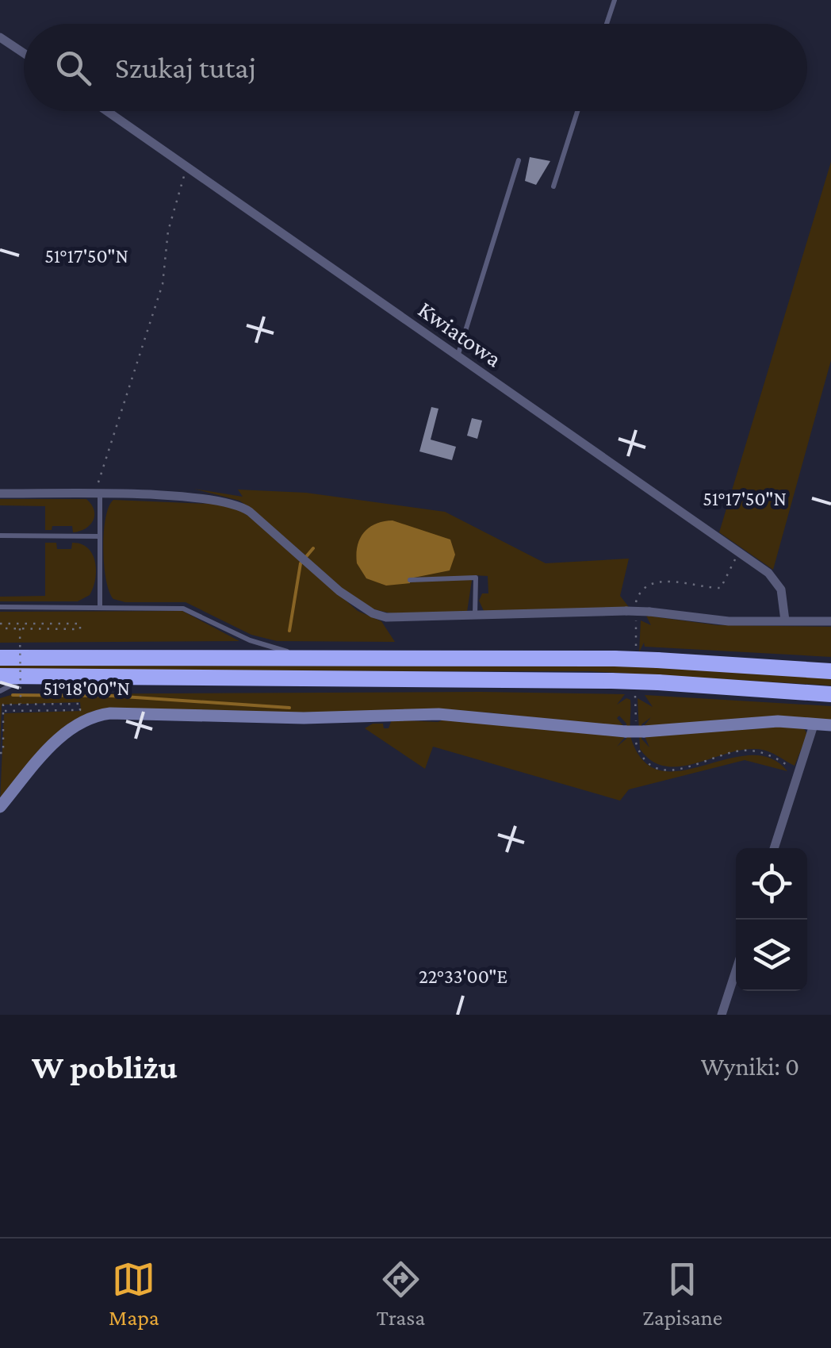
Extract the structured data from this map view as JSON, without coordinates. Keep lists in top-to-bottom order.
{
  "streets": {
    "street": ["Kwiatowa"]
  },
  "page": {
    "search": "Szukaj tutaj",
    "heading": ["W pobliżu", "Wyniki: 0"],
    "nav": ["Mapa", "Trasa", "Zapisane"]
  },
  "coordinates": ["51°17'50\"N", "51°18'00\"N", "22°33'00\"E"]
}
